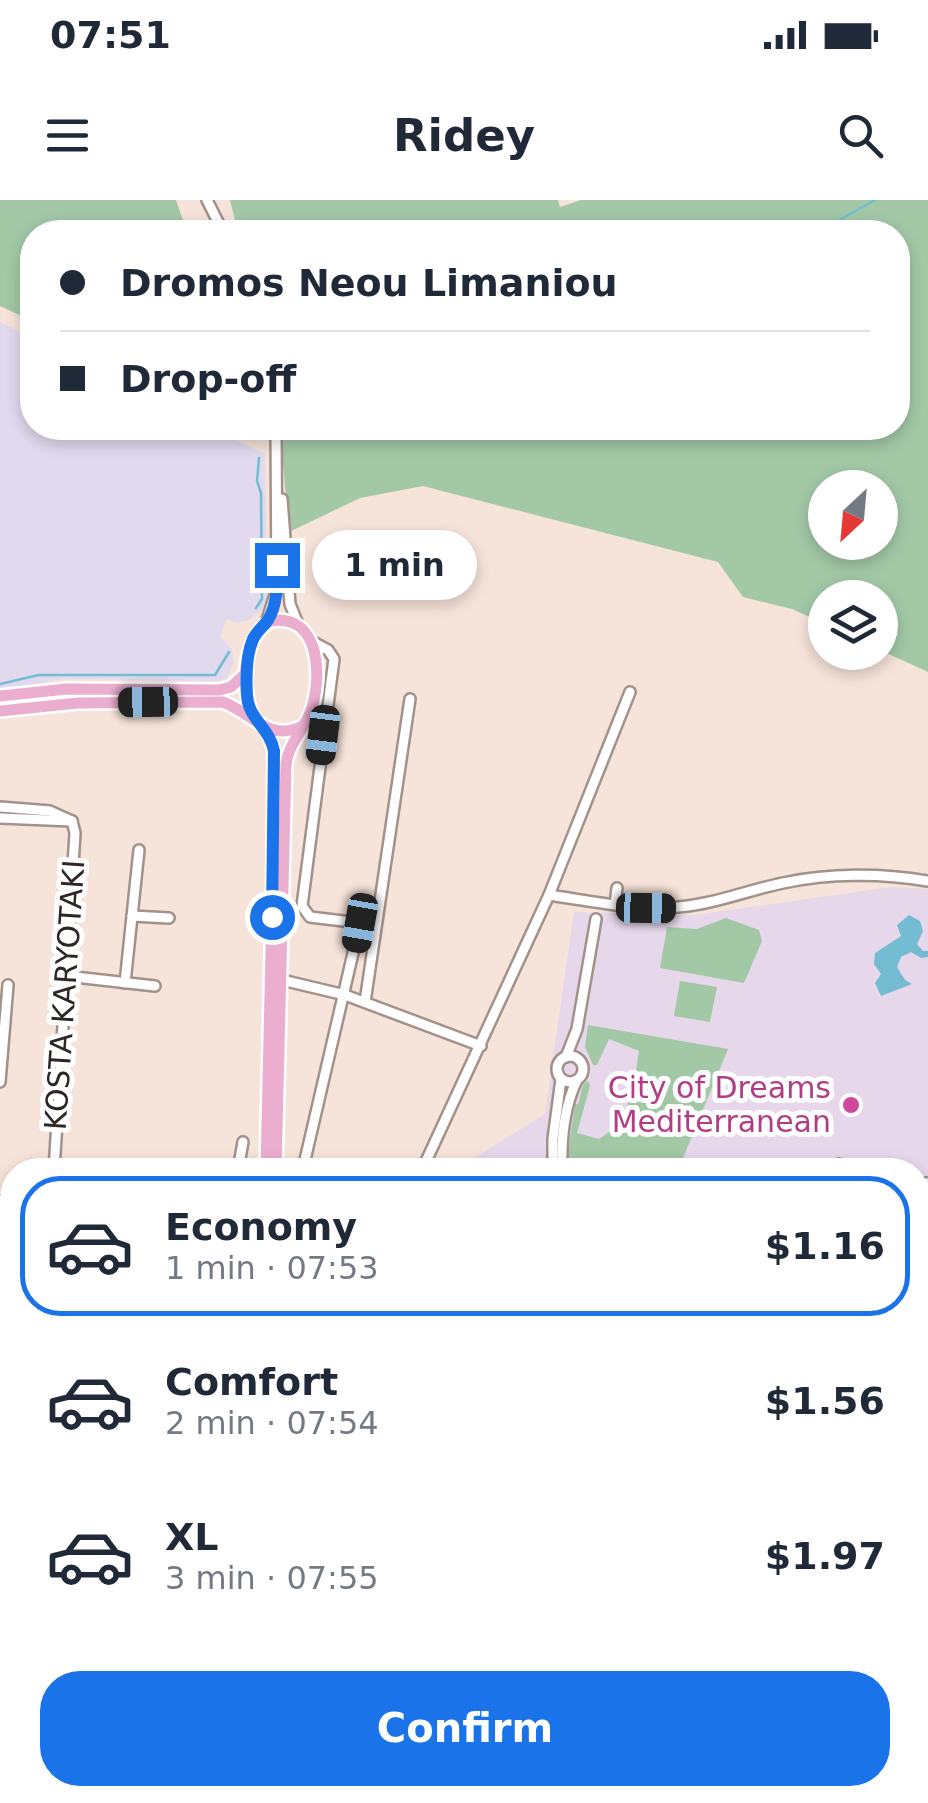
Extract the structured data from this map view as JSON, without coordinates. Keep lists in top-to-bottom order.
{
  "streets": {
    "street": ["KOSTA KARYOTAKI"]
  },
  "places": ["City of Dreams Mediterranean"],
  "north": "bottom left",
  "page": {
    "status": "07:51",
    "header": "Ridey",
    "banner": ["Dromos Neou Limaniou", "Drop-off"],
    "bubble": "1 min",
    "list": [
      {
        "name": "Economy",
        "note": "1 min · 07:53",
        "value": "$1.16"
      },
      {
        "name": "Comfort",
        "note": "2 min · 07:54",
        "value": "$1.56"
      },
      {
        "name": "XL",
        "note": "3 min · 07:55",
        "value": "$1.97"
      }
    ],
    "buttons": "Confirm"
  }
}
